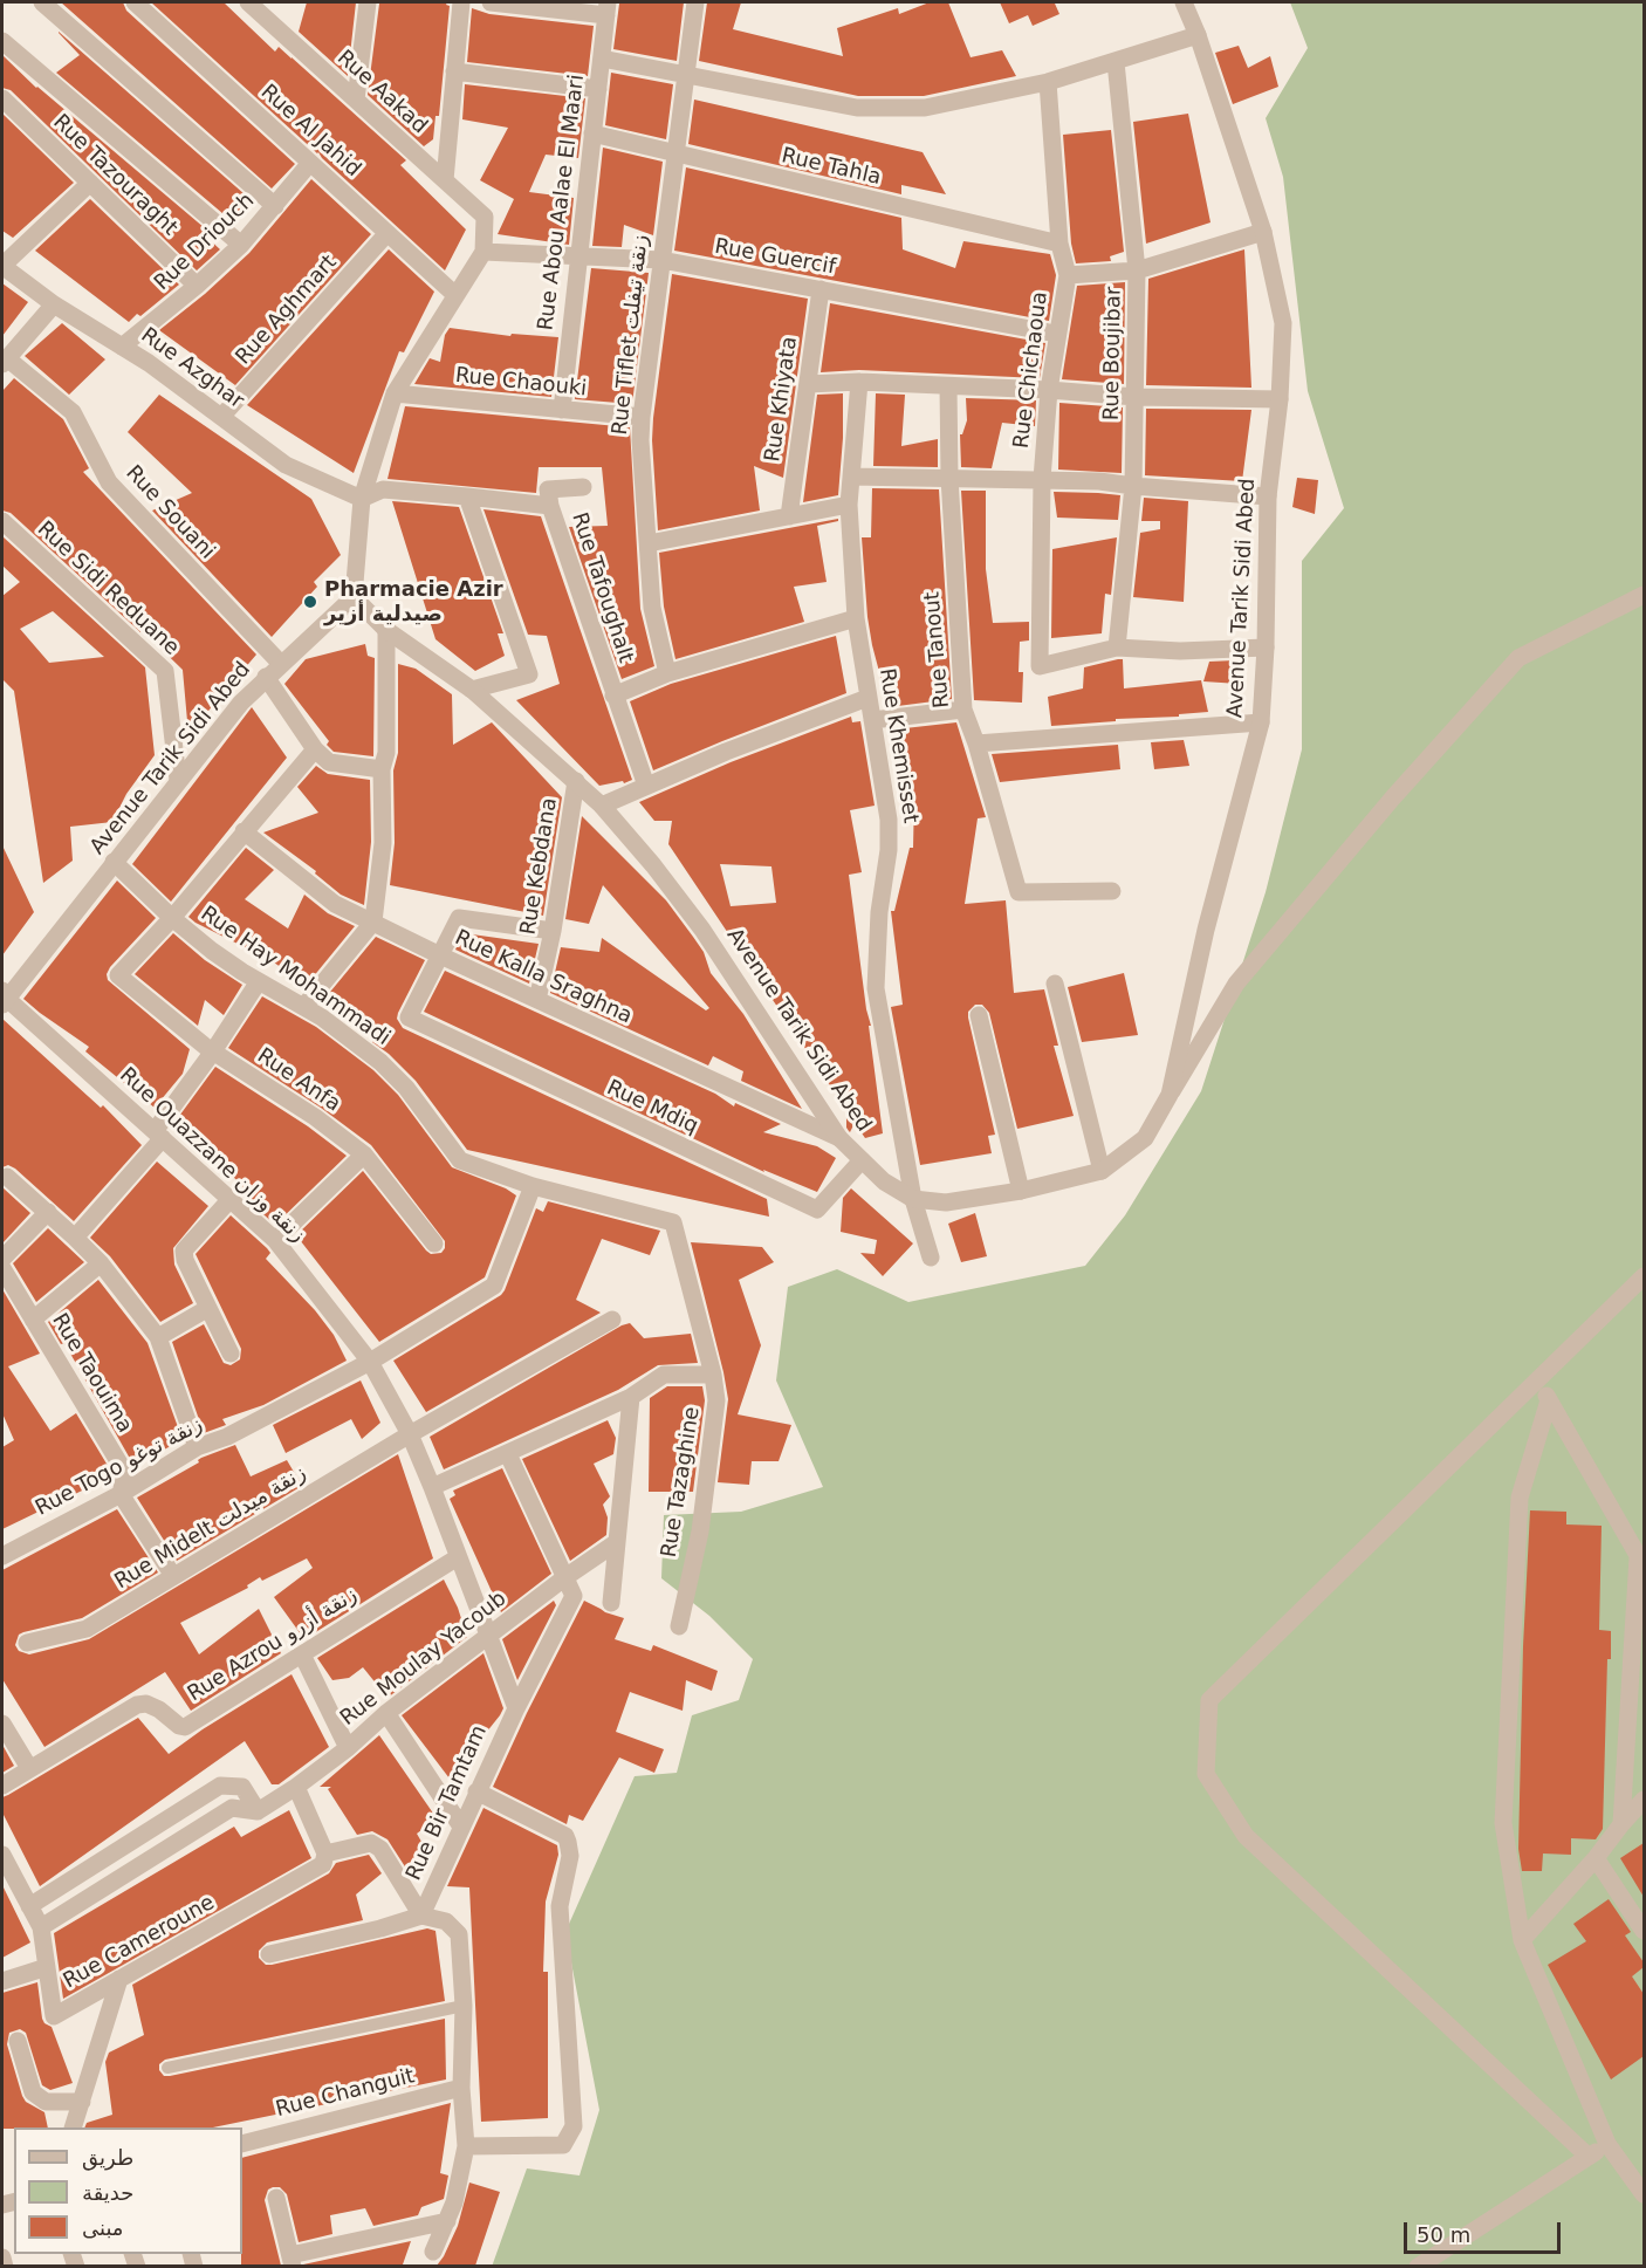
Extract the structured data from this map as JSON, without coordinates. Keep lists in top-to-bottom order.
{
  "streets": {
    "street": [
      "Rue Aakad",
      "Rue Al Jahid",
      "Rue Tahla",
      "Rue Tazouraght",
      "Rue Abou Aalae El Maari",
      "Rue Driouch",
      "Rue Guercif",
      "Rue Aghmart",
      "Rue Tiflet زنقة تيفلت",
      "Rue Boujibar",
      "Rue Azghar",
      "Rue Chichaoua",
      "Rue Chaouki",
      "Rue Khiyata",
      "Rue Souani",
      "Rue Tafoughalt",
      "Rue Sidi Reduane",
      "Avenue Tarik Sidi Abed",
      "Rue Tanout",
      "Rue Khemisset",
      "Rue Kebdana",
      "Rue Hay Mohammadi",
      "Rue Kalla Sraghna",
      "Rue Anfa",
      "Rue Mdiq",
      "Rue Ouazzane زنقة وزان",
      "Rue Taouima",
      "Rue Togo زنقة توغو",
      "Rue Tazaghine",
      "Rue Midelt زنقة ميدلت",
      "Rue Azrou زنقة أزرو",
      "Rue Moulay Yacoub",
      "Rue Bir Tamtam",
      "Rue Cameroune",
      "Rue Changuit"
    ]
  },
  "crossings": [
    ["Rue Aakad", "Rue Guercif"],
    ["Rue Al Jahid", "Rue Driouch"],
    ["Rue Al Jahid", "Rue Aghmart"],
    ["Rue Tahla", "Rue Abou Aalae El Maari"],
    ["Rue Tahla", "Rue Tiflet زنقة تيفلت"],
    ["Rue Tahla", "Rue Chichaoua"],
    ["Rue Tazouraght", "Rue Driouch"],
    ["Rue Abou Aalae El Maari", "Rue Guercif"],
    ["Rue Abou Aalae El Maari", "Rue Chaouki"],
    ["Rue Driouch", "Rue Azghar"],
    ["Rue Guercif", "Rue Tiflet زنقة تيفلت"],
    ["Rue Guercif", "Rue Chichaoua"],
    ["Rue Guercif", "Rue Khiyata"],
    ["Rue Aghmart", "Rue Azghar"],
    ["Rue Tiflet زنقة تيفلت", "Rue Chaouki"],
    ["Rue Boujibar", "Rue Chichaoua"],
    ["Rue Azghar", "Rue Tafoughalt"],
    ["Rue Souani", "Avenue Tarik Sidi Abed"],
    ["Rue Sidi Reduane", "Avenue Tarik Sidi Abed"],
    ["Avenue Tarik Sidi Abed", "Rue Khemisset"],
    ["Avenue Tarik Sidi Abed", "Rue Kebdana"],
    ["Avenue Tarik Sidi Abed", "Rue Hay Mohammadi"],
    ["Avenue Tarik Sidi Abed", "Rue Kalla Sraghna"],
    ["Avenue Tarik Sidi Abed", "Rue Mdiq"],
    ["Avenue Tarik Sidi Abed", "Rue Ouazzane زنقة وزان"],
    ["Rue Kebdana", "Rue Kalla Sraghna"],
    ["Rue Hay Mohammadi", "Rue Anfa"],
    ["Rue Hay Mohammadi", "Rue Togo زنقة توغو"],
    ["Rue Hay Mohammadi", "Rue Tazaghine"],
    ["Rue Kalla Sraghna", "Rue Mdiq"],
    ["Rue Ouazzane زنقة وزان", "Rue Togo زنقة توغو"],
    ["Rue Ouazzane زنقة وزان", "Rue Midelt زنقة ميدلت"],
    ["Rue Ouazzane زنقة وزان", "Rue Azrou زنقة أزرو"],
    ["Rue Ouazzane زنقة وزان", "Rue Moulay Yacoub"],
    ["Rue Ouazzane زنقة وزان", "Rue Bir Tamtam"],
    ["Rue Taouima", "Rue Togo زنقة توغو"],
    ["Rue Taouima", "Rue Midelt زنقة ميدلت"],
    ["Rue Moulay Yacoub", "Rue Bir Tamtam"]
  ],
  "places": ["Pharmacie Azir صيدلية أزير"],
  "legend": ["طريق", "حديقة", "مبنى"],
  "scale_bar": "50 m"
}
